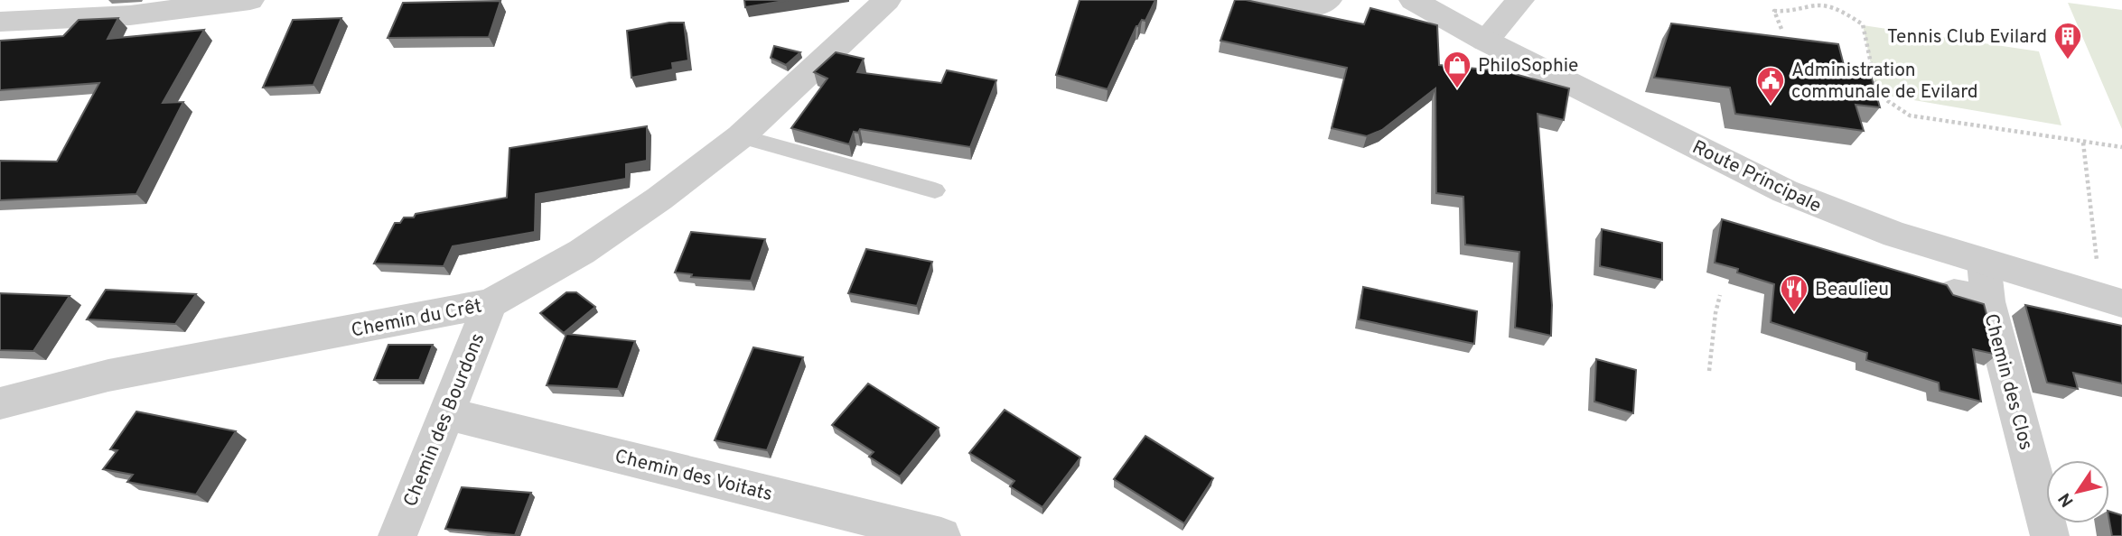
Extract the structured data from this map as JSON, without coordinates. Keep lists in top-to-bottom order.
{
  "streets": {
    "street": [
      "Route Principale",
      "Chemin du Crêt",
      "Chemin des Clos",
      "Chemin des Bourdons",
      "Chemin des Voitats"
    ]
  },
  "crossings": [
    ["Route Principale", "Chemin des Clos"],
    ["Chemin du Crêt", "Chemin des Bourdons"],
    ["Chemin des Bourdons", "Chemin des Voitats"]
  ],
  "places": {
    "building": ["Tennis Club Evilard"],
    "shop": ["PhiloSophie"],
    "public building": ["Administration communale de Evilard"],
    "restaurant": ["Beaulieu"]
  },
  "north": "bottom left"
}
